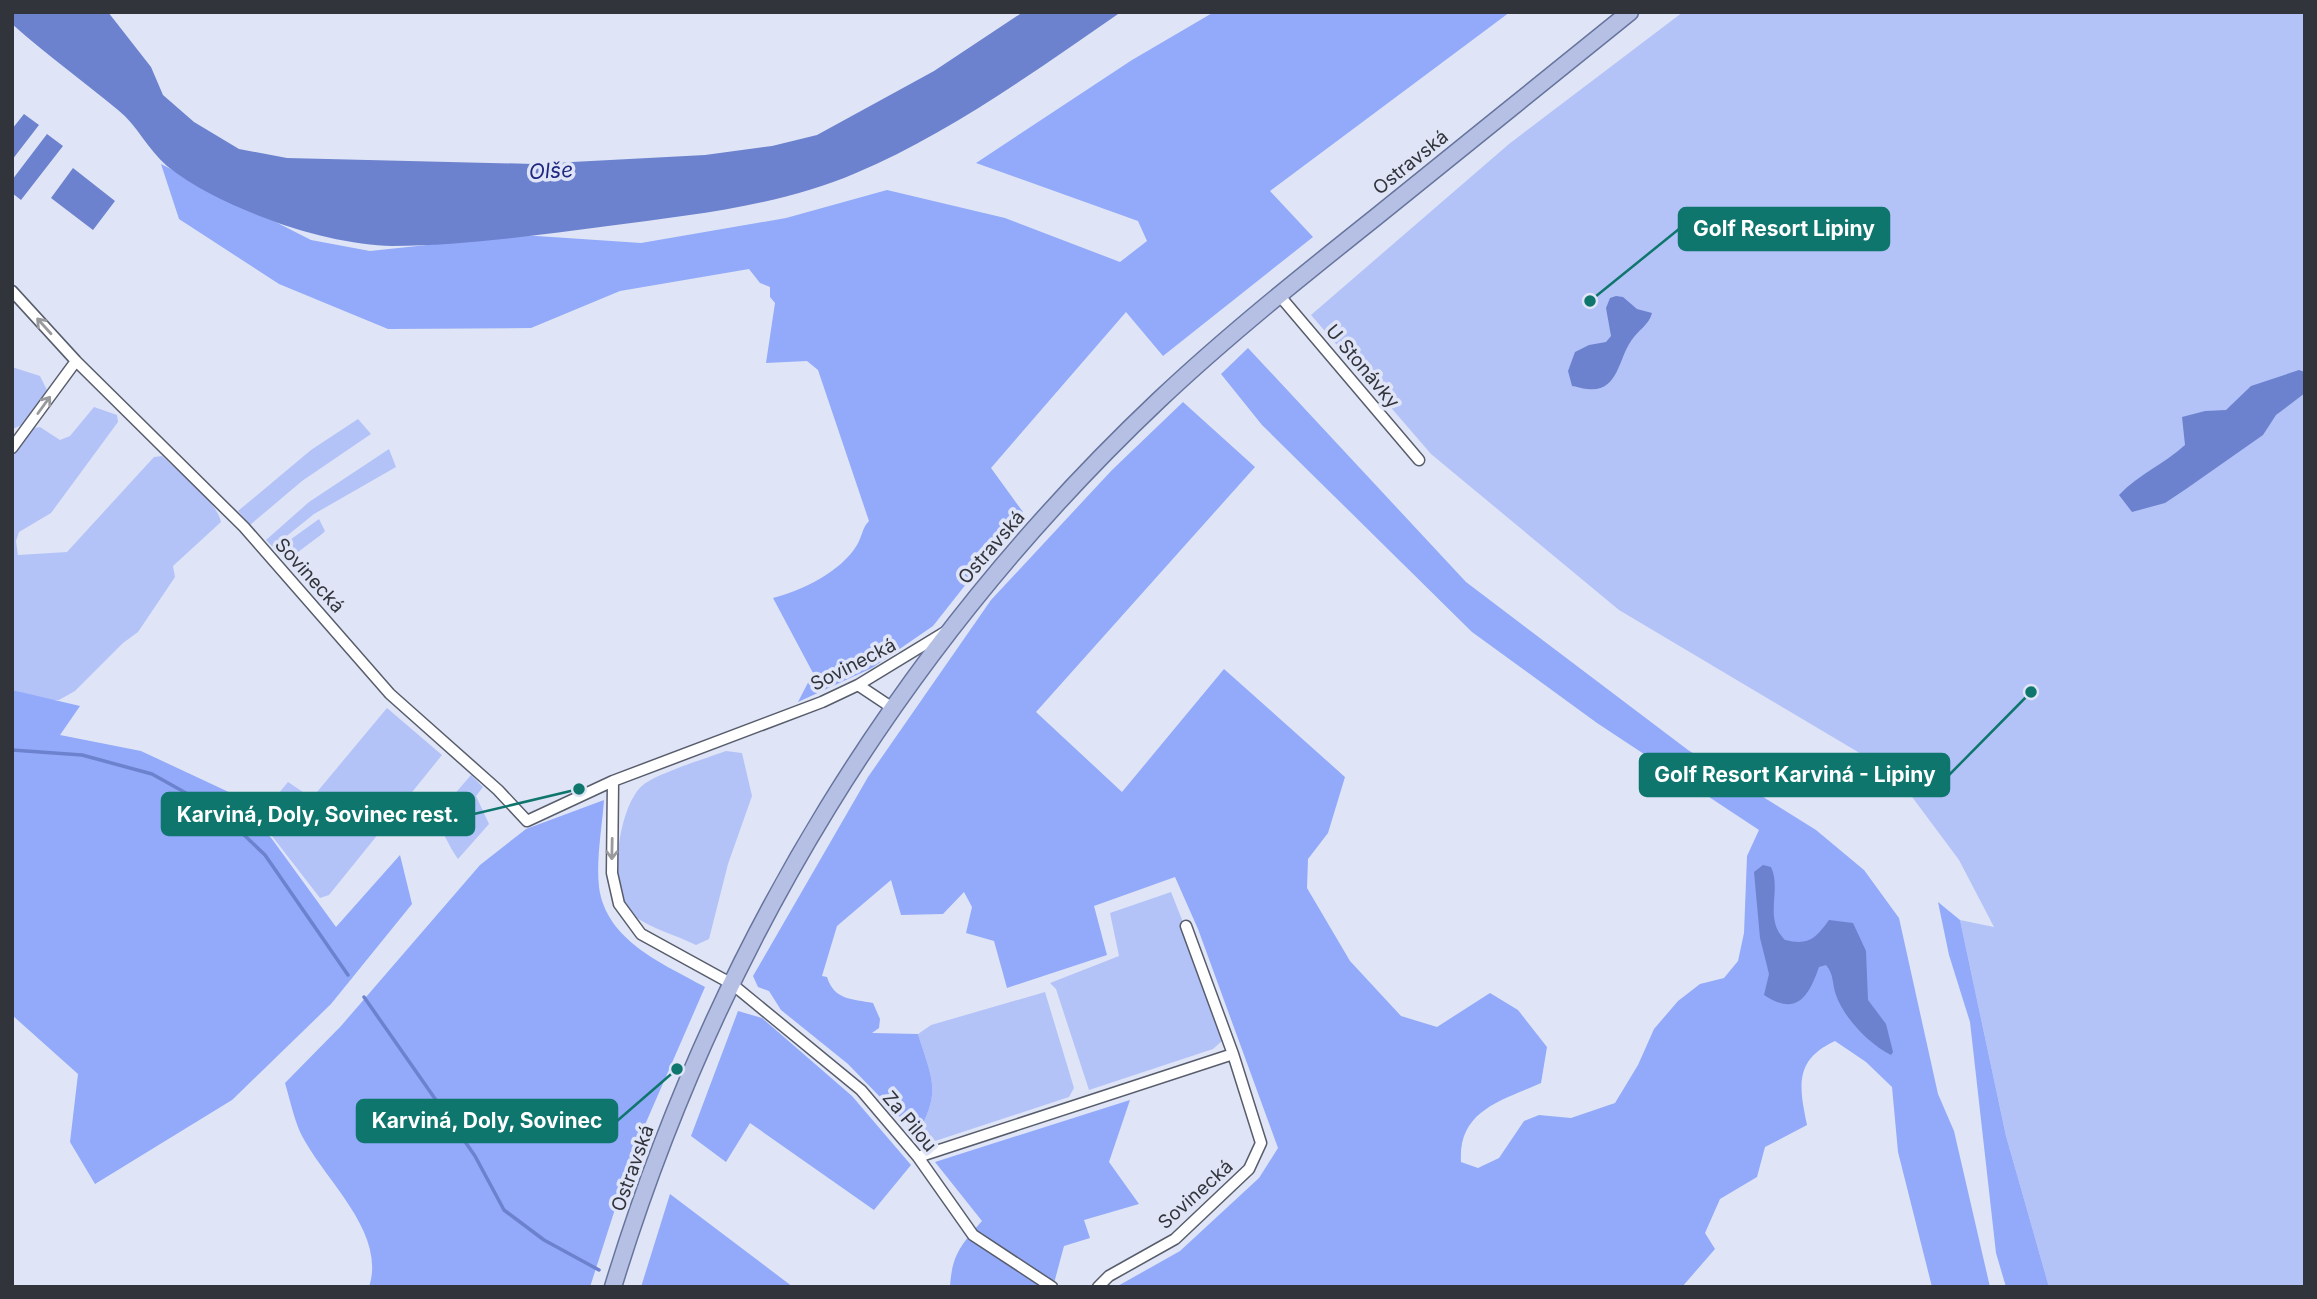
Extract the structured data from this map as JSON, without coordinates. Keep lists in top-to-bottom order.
{
  "streets": {
    "main road": ["Ostravská"],
    "street": ["U Stonávky", "Sovinecká", "Za Pilou"]
  },
  "crossings": [
    ["Ostravská", "U Stonávky"],
    ["Ostravská", "Sovinecká"],
    ["Ostravská", "Za Pilou"]
  ],
  "water": ["Olše"],
  "places": [
    "Golf Resort Lipiny",
    "Golf Resort Karviná - Lipiny",
    "Karviná, Doly, Sovinec rest.",
    "Karviná, Doly, Sovinec"
  ]
}
